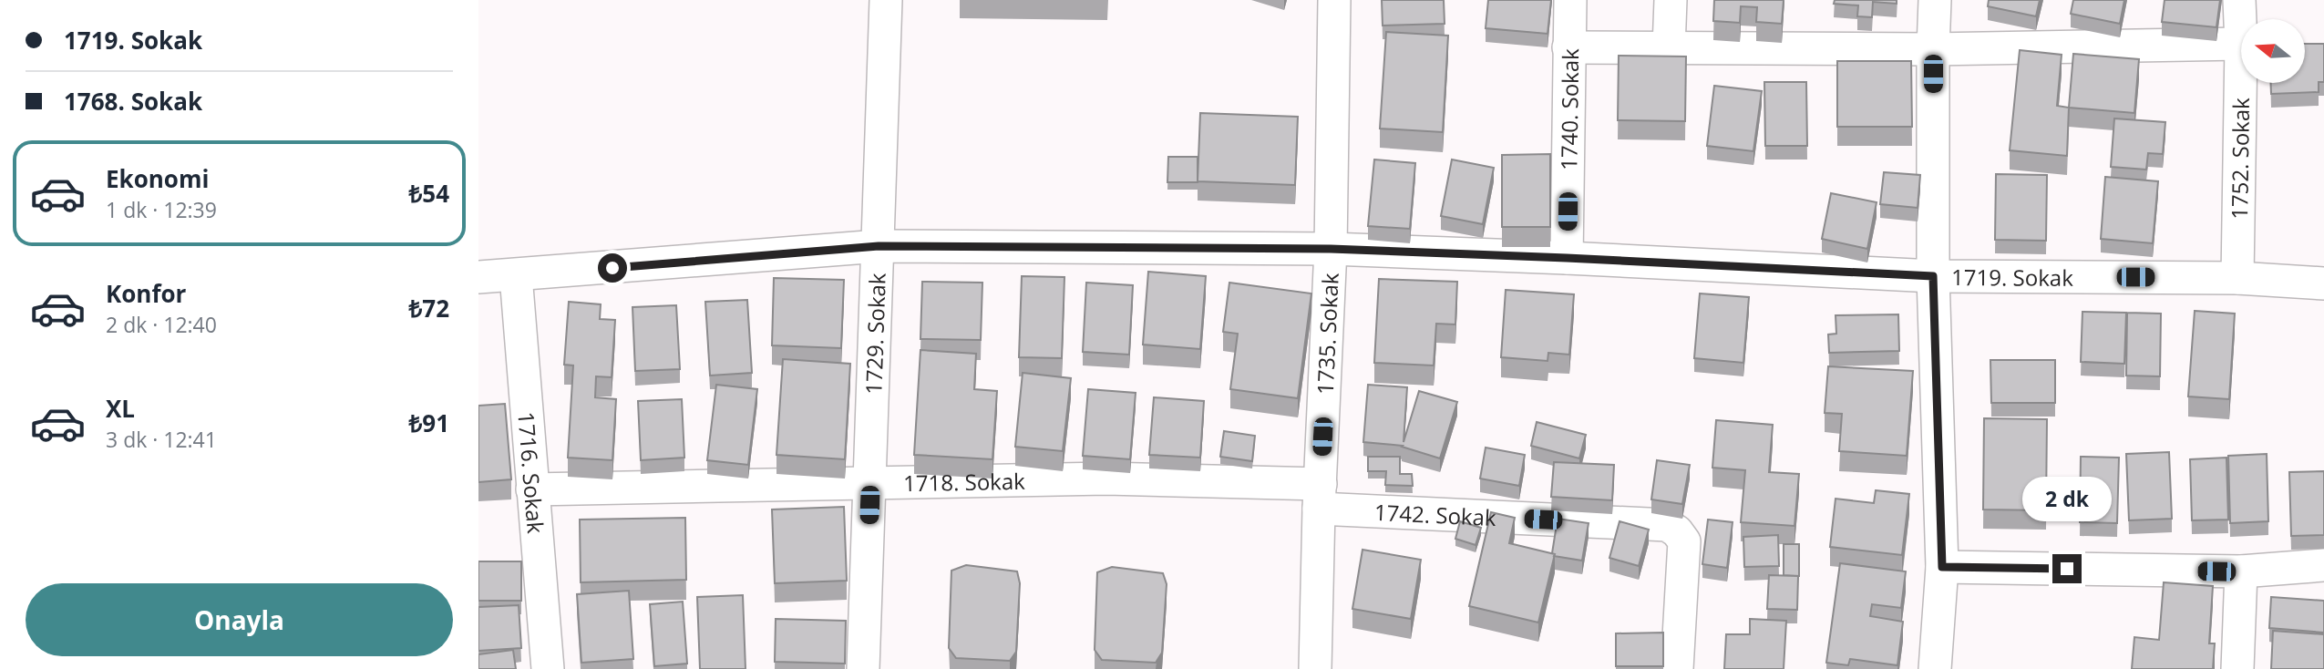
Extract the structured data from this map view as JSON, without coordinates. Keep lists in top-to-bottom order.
{
  "streets": {
    "street": [
      "1740. Sokak",
      "1752. Sokak",
      "1719. Sokak",
      "1729. Sokak",
      "1735. Sokak",
      "1716. Sokak",
      "1718. Sokak",
      "1742. Sokak"
    ]
  },
  "crossings": [
    ["1740. Sokak", "1719. Sokak"],
    ["1752. Sokak", "1719. Sokak"],
    ["1719. Sokak", "1729. Sokak"],
    ["1719. Sokak", "1735. Sokak"],
    ["1719. Sokak", "1716. Sokak"],
    ["1729. Sokak", "1718. Sokak"],
    ["1735. Sokak", "1718. Sokak"],
    ["1735. Sokak", "1742. Sokak"],
    ["1716. Sokak", "1718. Sokak"],
    ["1718. Sokak", "1742. Sokak"]
  ],
  "north": "left",
  "page": {
    "banner": ["1719. Sokak", "1768. Sokak"],
    "list": [
      {
        "name": "Ekonomi",
        "note": "1 dk · 12:39",
        "value": "₺54"
      },
      {
        "name": "Konfor",
        "note": "2 dk · 12:40",
        "value": "₺72"
      },
      {
        "name": "XL",
        "note": "3 dk · 12:41",
        "value": "₺91"
      }
    ],
    "bubble": "2 dk",
    "buttons": "Onayla"
  }
}
